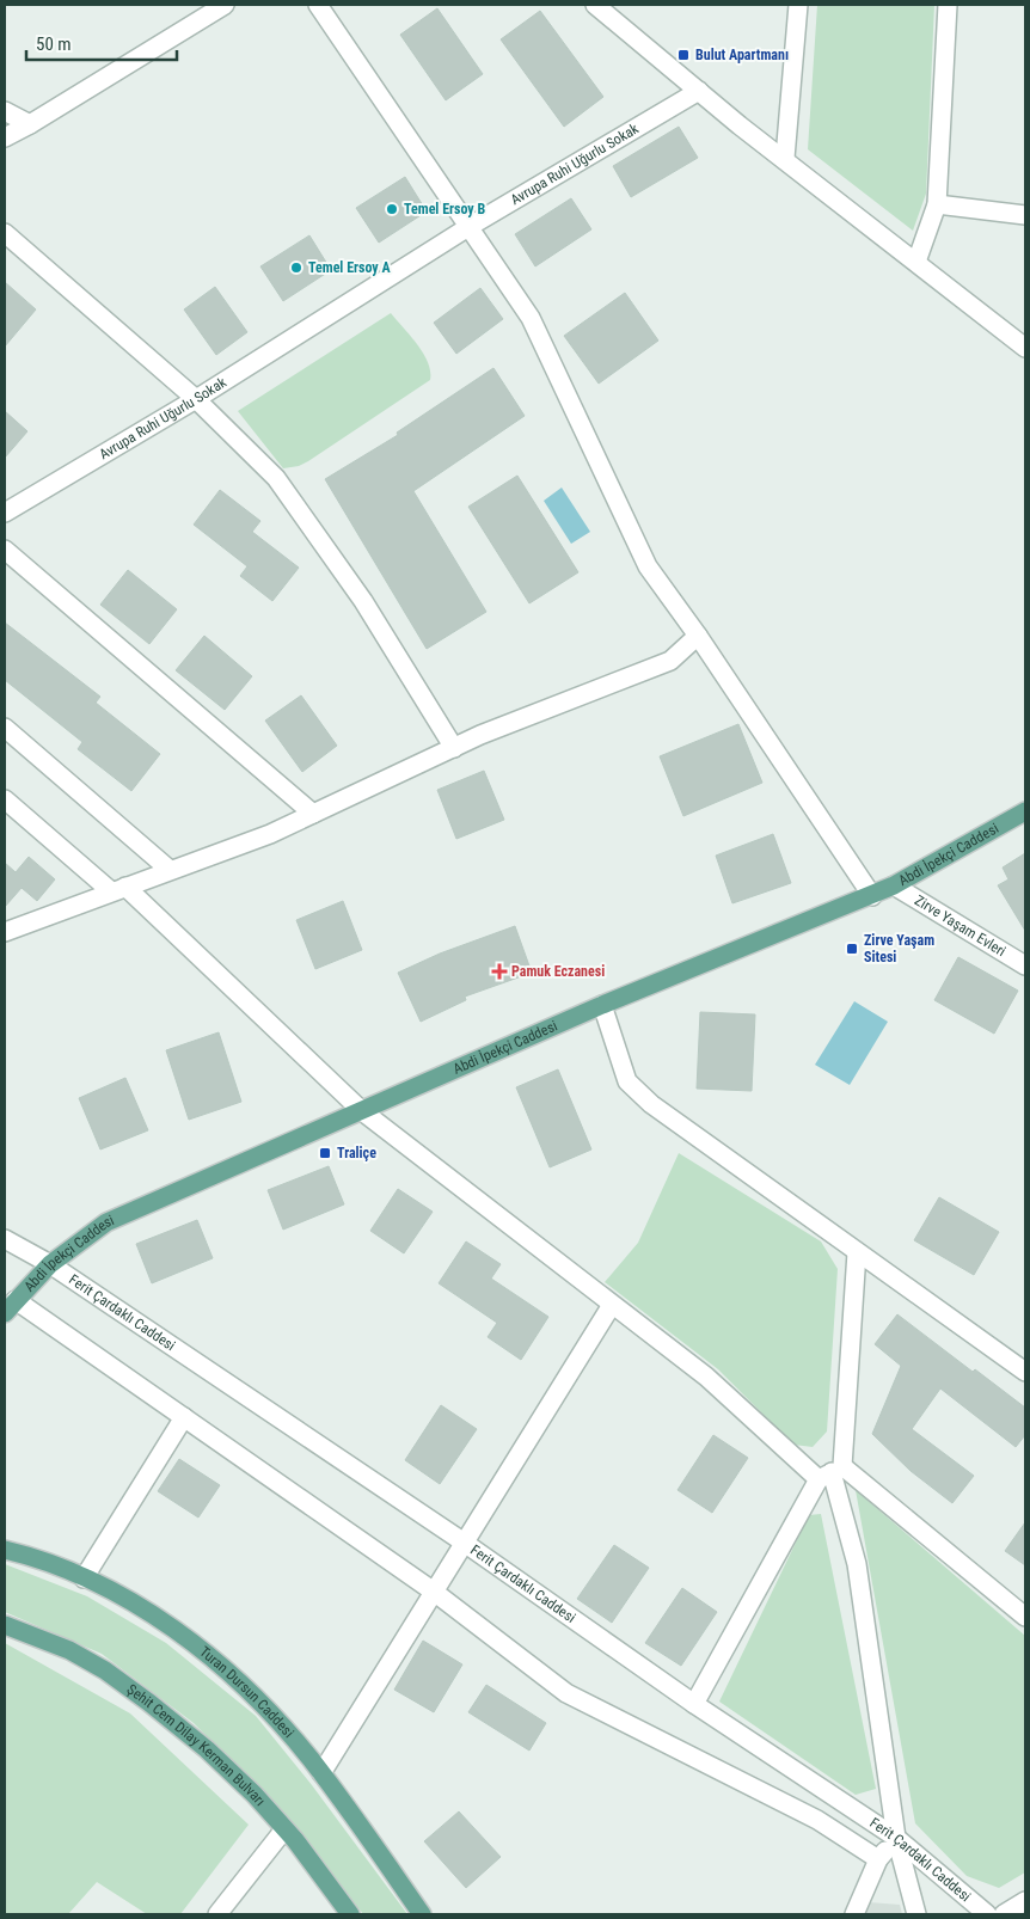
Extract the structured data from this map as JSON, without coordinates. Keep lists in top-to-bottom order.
{
  "streets": {
    "main road": ["Abdi İpekçi Caddesi", "Turan Dursun Caddesi", "Şehit Cem Dilay Kerman Bulvarı"],
    "street": ["Avrupa Ruhi Uğurlu Sokak", "Zirve Yaşam Evleri", "Ferit Çardaklı Caddesi"]
  },
  "crossings": [
    ["Abdi İpekçi Caddesi", "Zirve Yaşam Evleri"],
    ["Abdi İpekçi Caddesi", "Ferit Çardaklı Caddesi"]
  ],
  "places": {
    "transit": ["Bulut Apartmanı", "Zirve Yaşam Sitesi", "Traliçe"],
    "other": ["Temel Ersoy B", "Temel Ersoy A"],
    "health": ["Pamuk Eczanesi"]
  },
  "scale_bar": "50 m"
}
